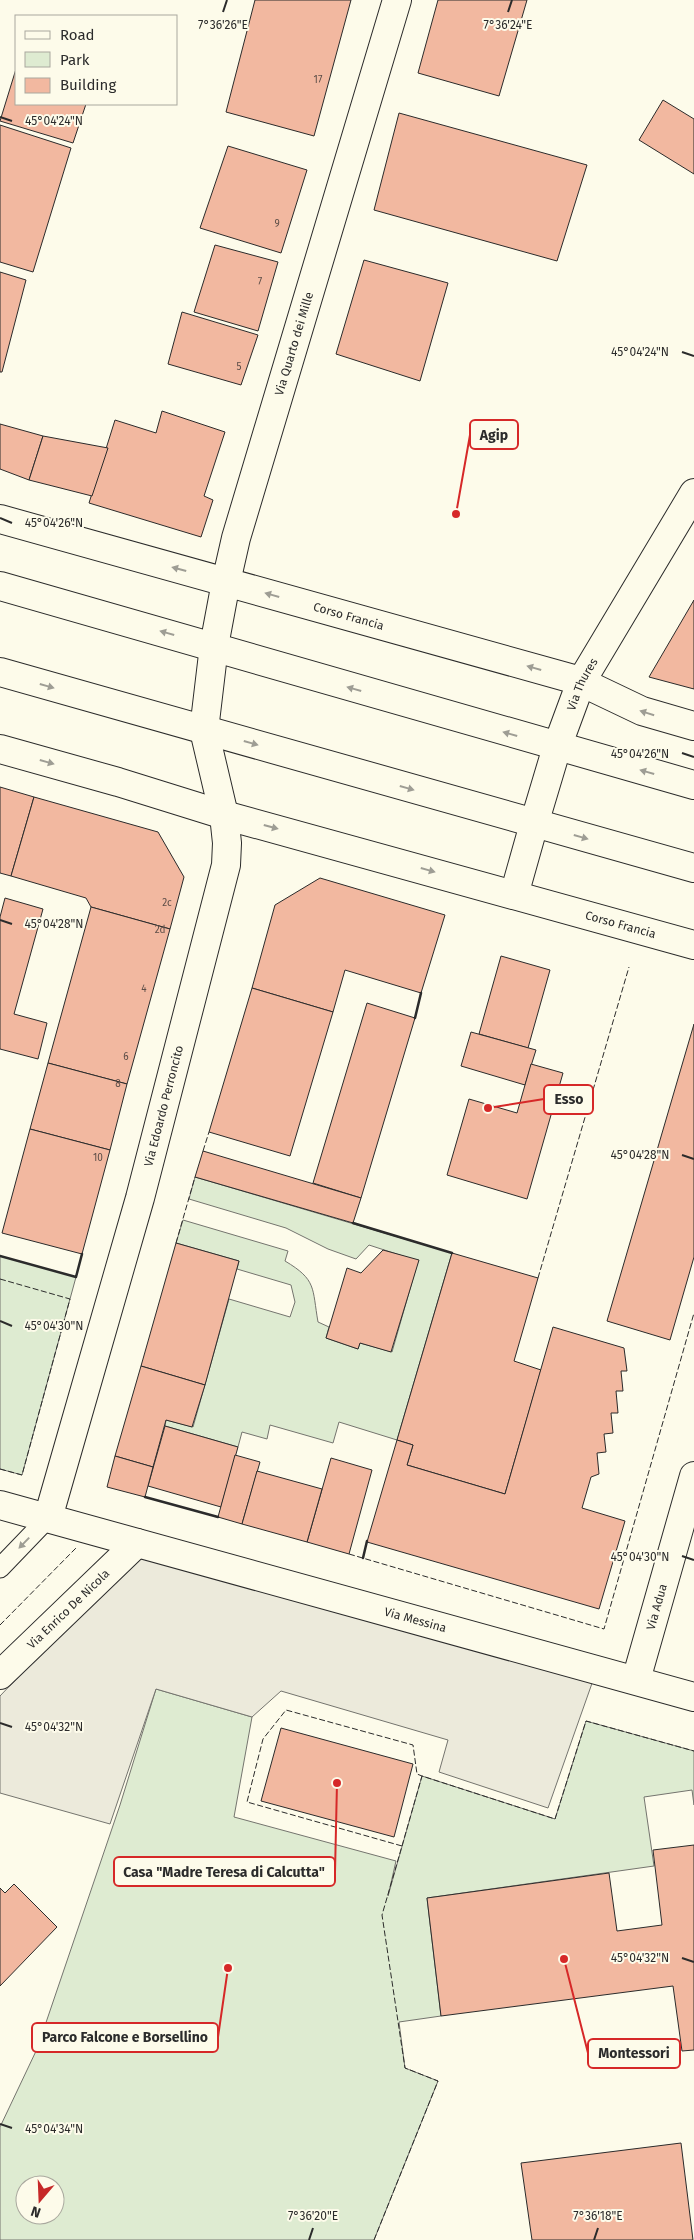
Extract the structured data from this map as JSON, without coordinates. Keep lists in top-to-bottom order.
{
  "streets": {
    "street": [
      "Via Quarto dei Mille",
      "Corso Francia",
      "Via Thures",
      "Via Edoardo Perroncito",
      "Via Adua",
      "Via Enrico De Nicola",
      "Via Messina"
    ]
  },
  "crossings": [
    ["Via Quarto dei Mille", "Corso Francia"],
    ["Via Quarto dei Mille", "Via Edoardo Perroncito"],
    ["Corso Francia", "Via Thures"],
    ["Corso Francia", "Via Edoardo Perroncito"],
    ["Via Edoardo Perroncito", "Via Messina"],
    ["Via Adua", "Via Messina"],
    ["Via Enrico De Nicola", "Via Messina"]
  ],
  "places": [
    "Agip",
    "Esso",
    "Casa \"Madre Teresa di Calcutta\"",
    "Montessori",
    "Parco Falcone e Borsellino"
  ],
  "house_numbers": [
    "17",
    "9",
    "7",
    "5",
    "2c",
    "2d",
    "4",
    "6",
    "8",
    "10"
  ],
  "legend": ["Road", "Park", "Building"],
  "north": "bottom",
  "coordinates": [
    "7°36'24\"E",
    "7°36'26\"E",
    "45°04'24\"N",
    "45°04'26\"N",
    "45°04'28\"N",
    "45°04'30\"N",
    "45°04'32\"N",
    "45°04'34\"N",
    "7°36'20\"E",
    "7°36'18\"E"
  ]
}
